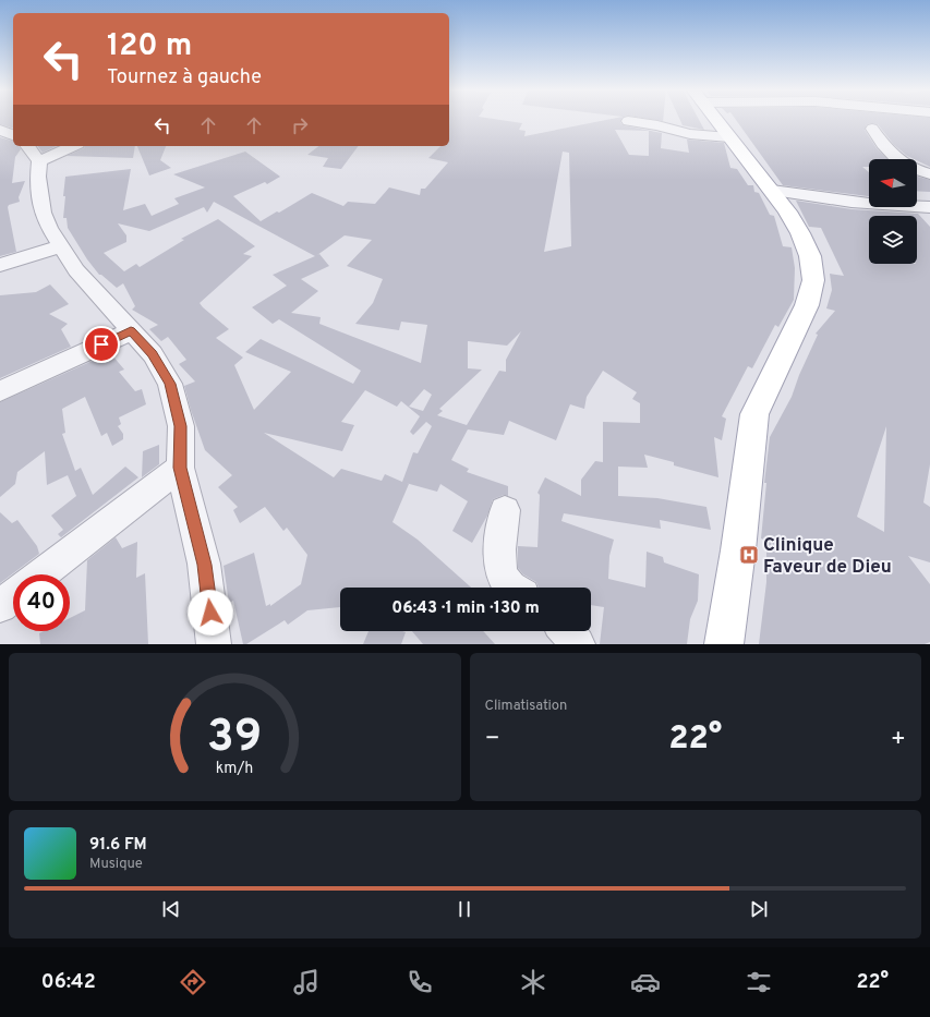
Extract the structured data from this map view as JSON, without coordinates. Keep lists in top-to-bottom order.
{
  "places": {
    "hospital": ["Clinique Faveur de Dieu"]
  },
  "north": "left",
  "page": {
    "turn": ["120 m", "Tournez à gauche"],
    "limit": "40",
    "trip": "06:43 · 1 min · 130 m",
    "tile": "Climatisation",
    "heat": ["−", "22°", "+"],
    "song": ["91.6 FM", "Musique"],
    "tabs": ["06:42", "22°"],
    "gauge": ["39", "km/h"]
  }
}
